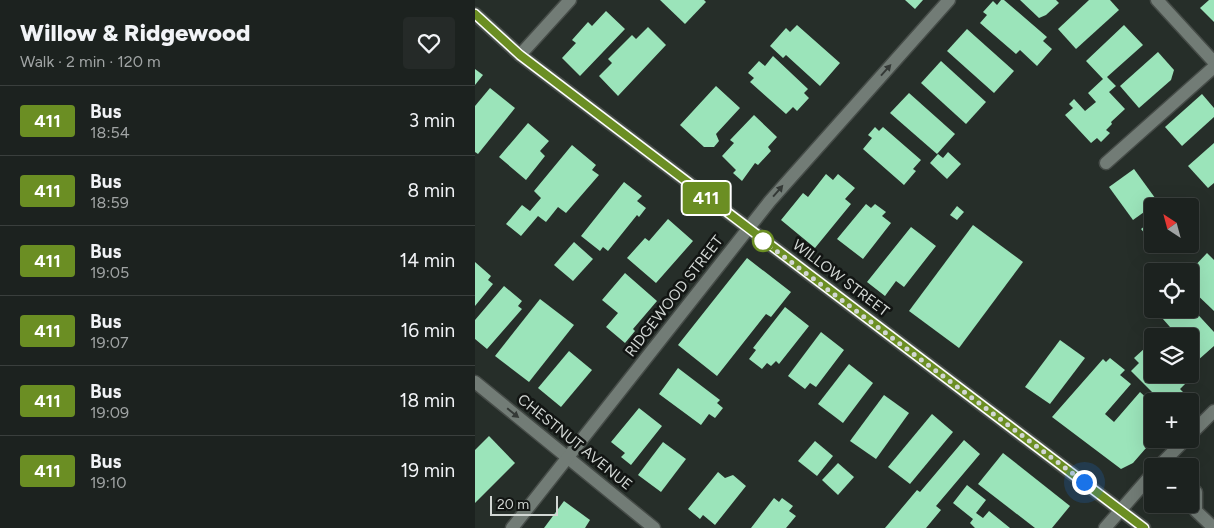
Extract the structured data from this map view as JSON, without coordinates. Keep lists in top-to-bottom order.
{
  "streets": {
    "street": ["WILLOW STREET", "RIDGEWOOD STREET", "CHESTNUT AVENUE"]
  },
  "crossings": [
    ["WILLOW STREET", "RIDGEWOOD STREET"],
    ["RIDGEWOOD STREET", "CHESTNUT AVENUE"]
  ],
  "one_way": ["RIDGEWOOD STREET", "CHESTNUT AVENUE"],
  "lines": ["bus line 411"],
  "scale_bar": "20 m",
  "north": "top left",
  "page": {
    "heading": ["Willow & Ridgewood", "Walk · 2 min · 120 m"],
    "on_map": "411",
    "list": [
      {
        "mark": "411",
        "name": "Bus",
        "note": "18:54",
        "value": "3 min"
      },
      {
        "mark": "411",
        "name": "Bus",
        "note": "18:59",
        "value": "8 min"
      },
      {
        "mark": "411",
        "name": "Bus",
        "note": "19:05",
        "value": "14 min"
      },
      {
        "mark": "411",
        "name": "Bus",
        "note": "19:07",
        "value": "16 min"
      },
      {
        "mark": "411",
        "name": "Bus",
        "note": "19:09",
        "value": "18 min"
      },
      {
        "mark": "411",
        "name": "Bus",
        "note": "19:10",
        "value": "19 min"
      }
    ],
    "map_buttons": ["+", "−"],
    "scale": "20 m"
  }
}
